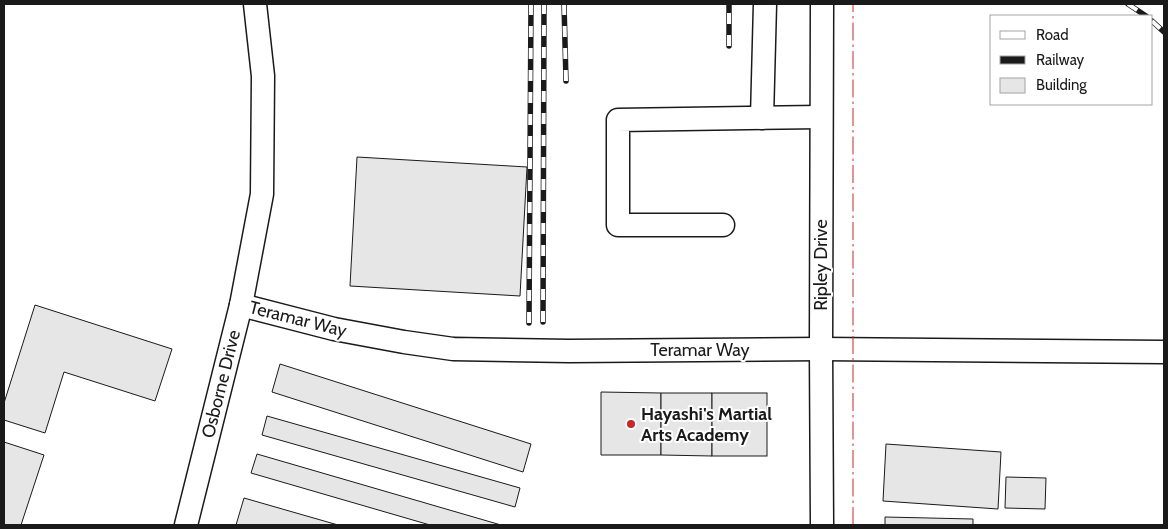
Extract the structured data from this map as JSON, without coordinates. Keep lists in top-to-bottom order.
{
  "streets": {
    "street": ["Ripley Drive", "Teramar Way", "Osborne Drive"]
  },
  "crossings": [
    ["Ripley Drive", "Teramar Way"],
    ["Teramar Way", "Osborne Drive"]
  ],
  "places": ["Hayashi's Martial Arts Academy"],
  "legend": ["Road", "Railway", "Building"]
}
